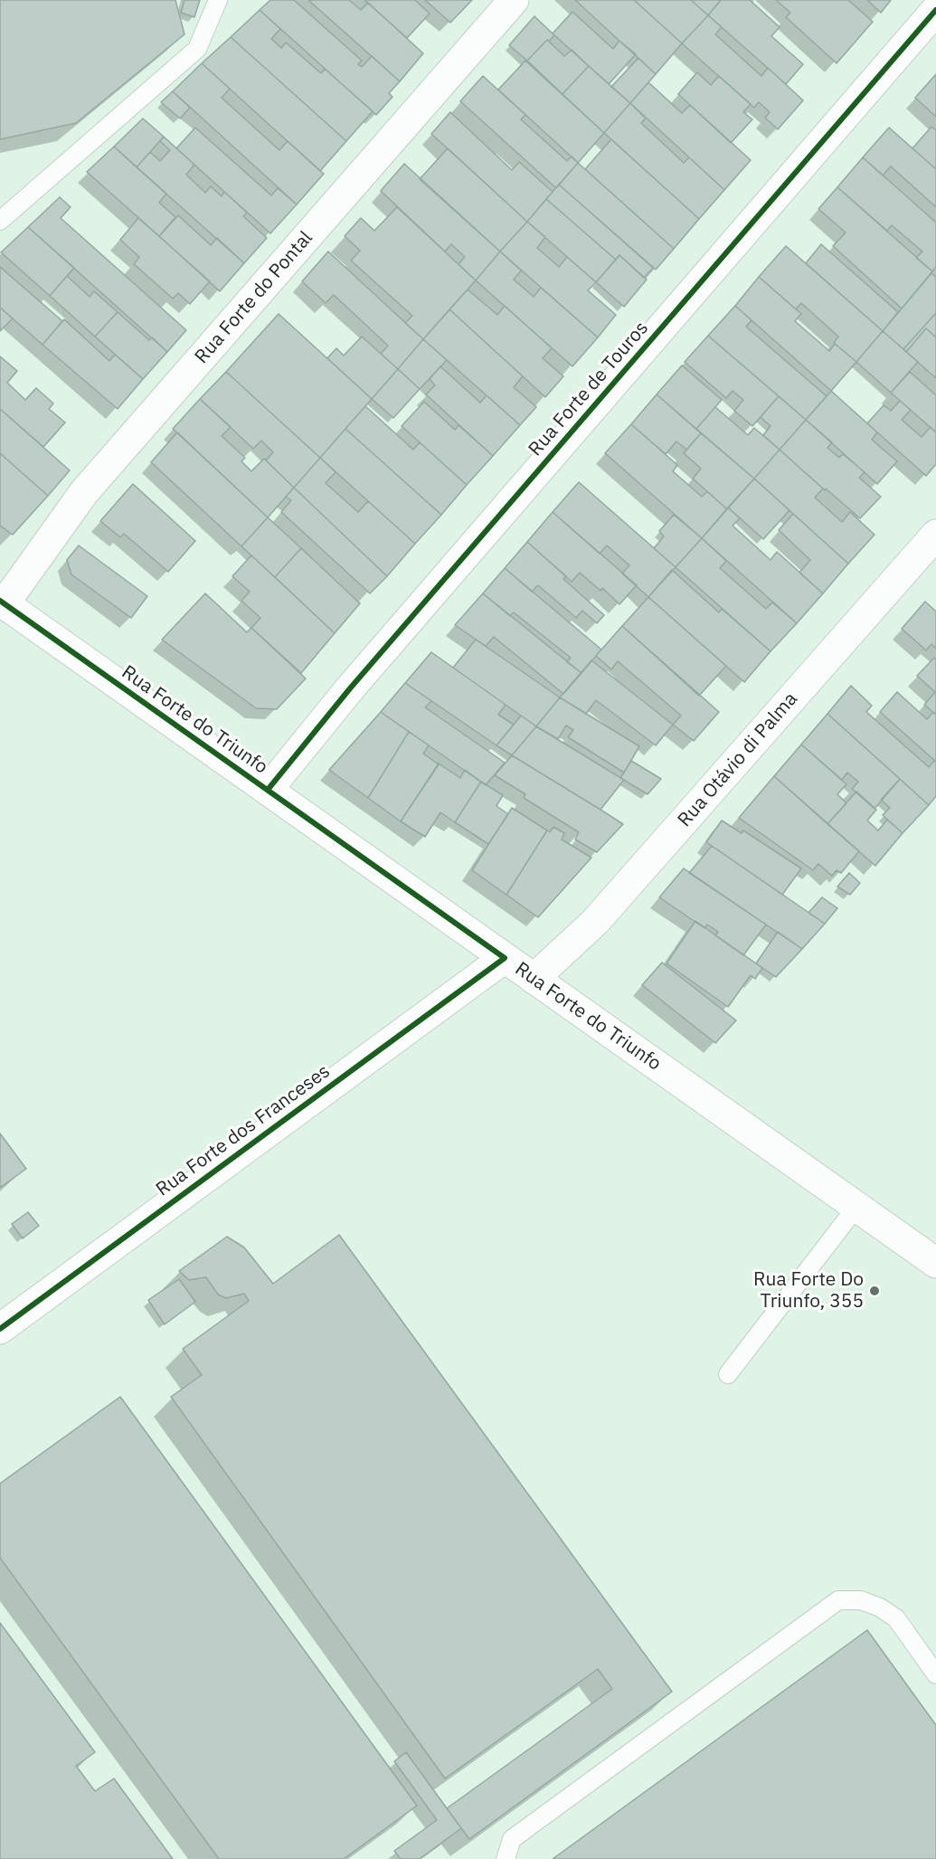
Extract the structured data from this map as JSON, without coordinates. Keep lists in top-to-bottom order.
{
  "streets": {
    "street": [
      "Rua Forte do Pontal",
      "Rua Forte de Touros",
      "Rua Forte do Triunfo",
      "Rua Otávio di Palma",
      "Rua Forte dos Franceses"
    ]
  },
  "crossings": [
    ["Rua Forte do Pontal", "Rua Forte do Triunfo"],
    ["Rua Forte de Touros", "Rua Forte do Triunfo"],
    ["Rua Forte do Triunfo", "Rua Otávio di Palma"],
    ["Rua Forte do Triunfo", "Rua Forte dos Franceses"]
  ],
  "places": ["Rua Forte Do Triunfo, 355"]
}
